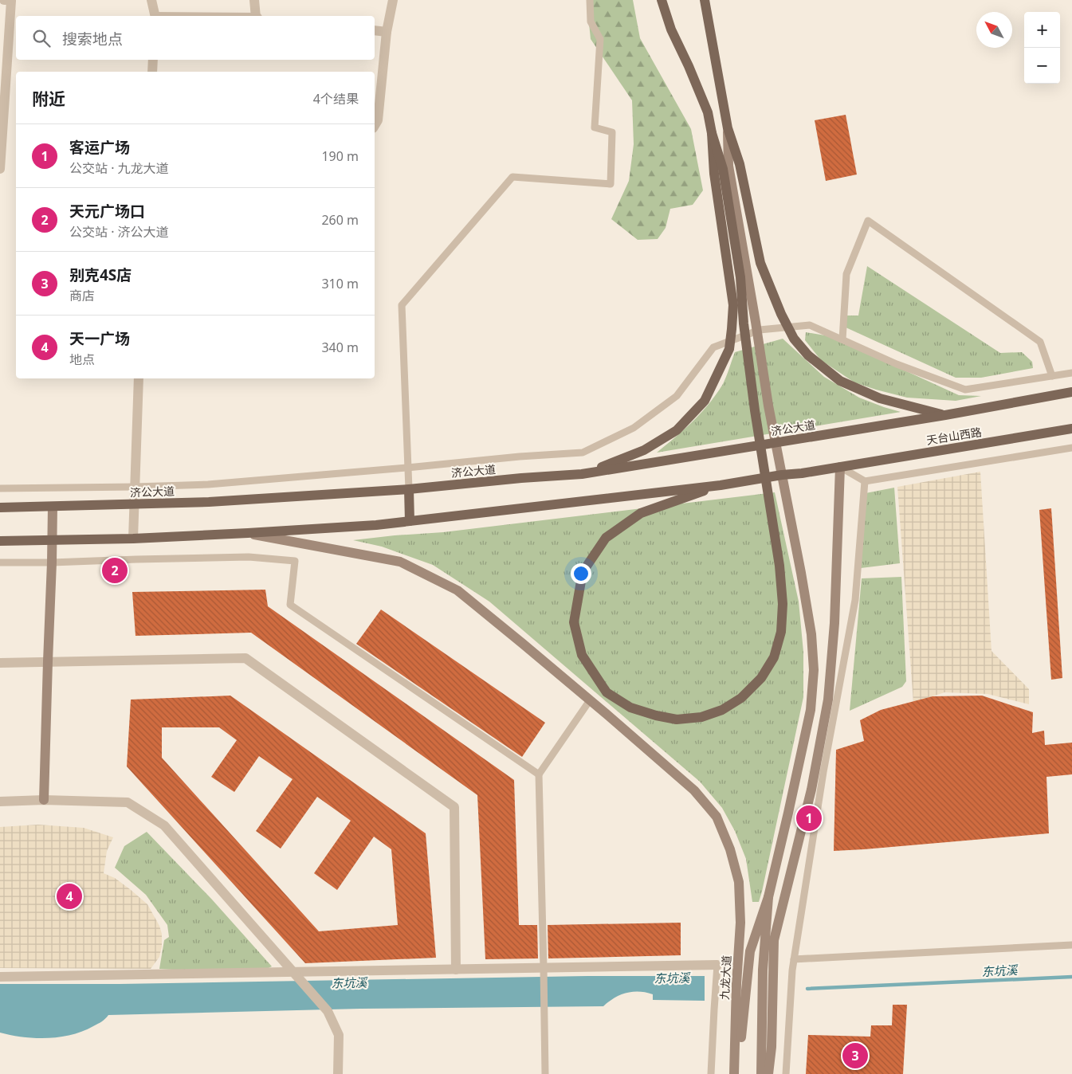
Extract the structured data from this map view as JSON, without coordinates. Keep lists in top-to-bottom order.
{
  "streets": {
    "main road": ["济公大道", "天台山西路", "九龙大道"]
  },
  "crossings": [
    ["济公大道", "天台山西路"]
  ],
  "water": ["东坑溪"],
  "north": "top left",
  "page": {
    "map_buttons": ["+", "−"],
    "search": "搜索地点",
    "heading": ["附近", "4个结果"],
    "list": [
      {
        "mark": "1",
        "name": "客运广场",
        "note": "公交站 · 九龙大道",
        "value": "190 m"
      },
      {
        "mark": "2",
        "name": "天元广场口",
        "note": "公交站 · 济公大道",
        "value": "260 m"
      },
      {
        "mark": "3",
        "name": "别克4S店",
        "note": "商店",
        "value": "310 m"
      },
      {
        "mark": "4",
        "name": "天一广场",
        "note": "地点",
        "value": "340 m"
      }
    ],
    "pins": [
      "2",
      "1",
      "4",
      "3"
    ]
  }
}
